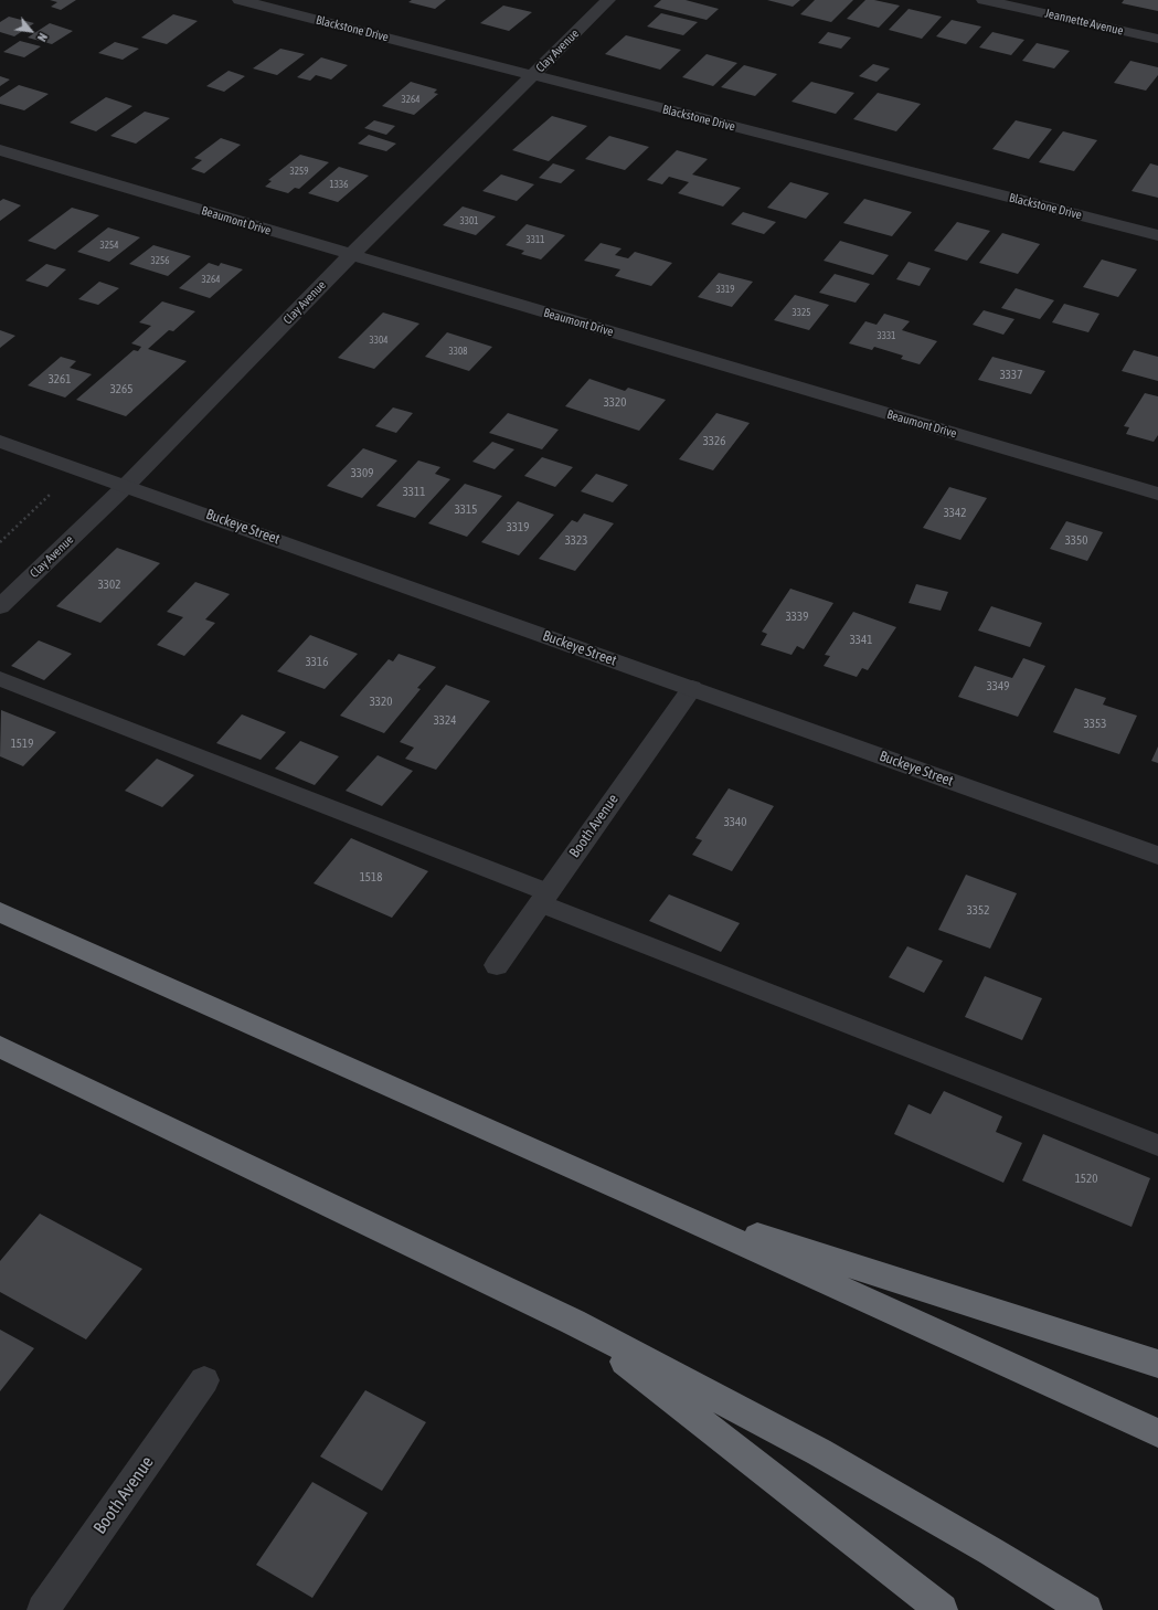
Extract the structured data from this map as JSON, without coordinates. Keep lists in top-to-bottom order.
{
  "streets": {
    "street": [
      "Jeannette Avenue",
      "Blackstone Drive",
      "Clay Avenue",
      "Beaumont Drive",
      "Buckeye Street",
      "Booth Avenue"
    ]
  },
  "crossings": [
    ["Blackstone Drive", "Clay Avenue"],
    ["Clay Avenue", "Beaumont Drive"],
    ["Clay Avenue", "Buckeye Street"],
    ["Buckeye Street", "Booth Avenue"]
  ],
  "house_numbers": [
    "3264",
    "3259",
    "1336",
    "3301",
    "3311",
    "3254",
    "3256",
    "3264",
    "3319",
    "3325",
    "3331",
    "3304",
    "3308",
    "3337",
    "3261",
    "3265",
    "3320",
    "3326",
    "3309",
    "3311",
    "3315",
    "3342",
    "3319",
    "3323",
    "3350",
    "3302",
    "3339",
    "3341",
    "3316",
    "3349",
    "3320",
    "3324",
    "3353",
    "1519",
    "3340",
    "1518",
    "3352",
    "1520"
  ],
  "north": "bottom right"
}
